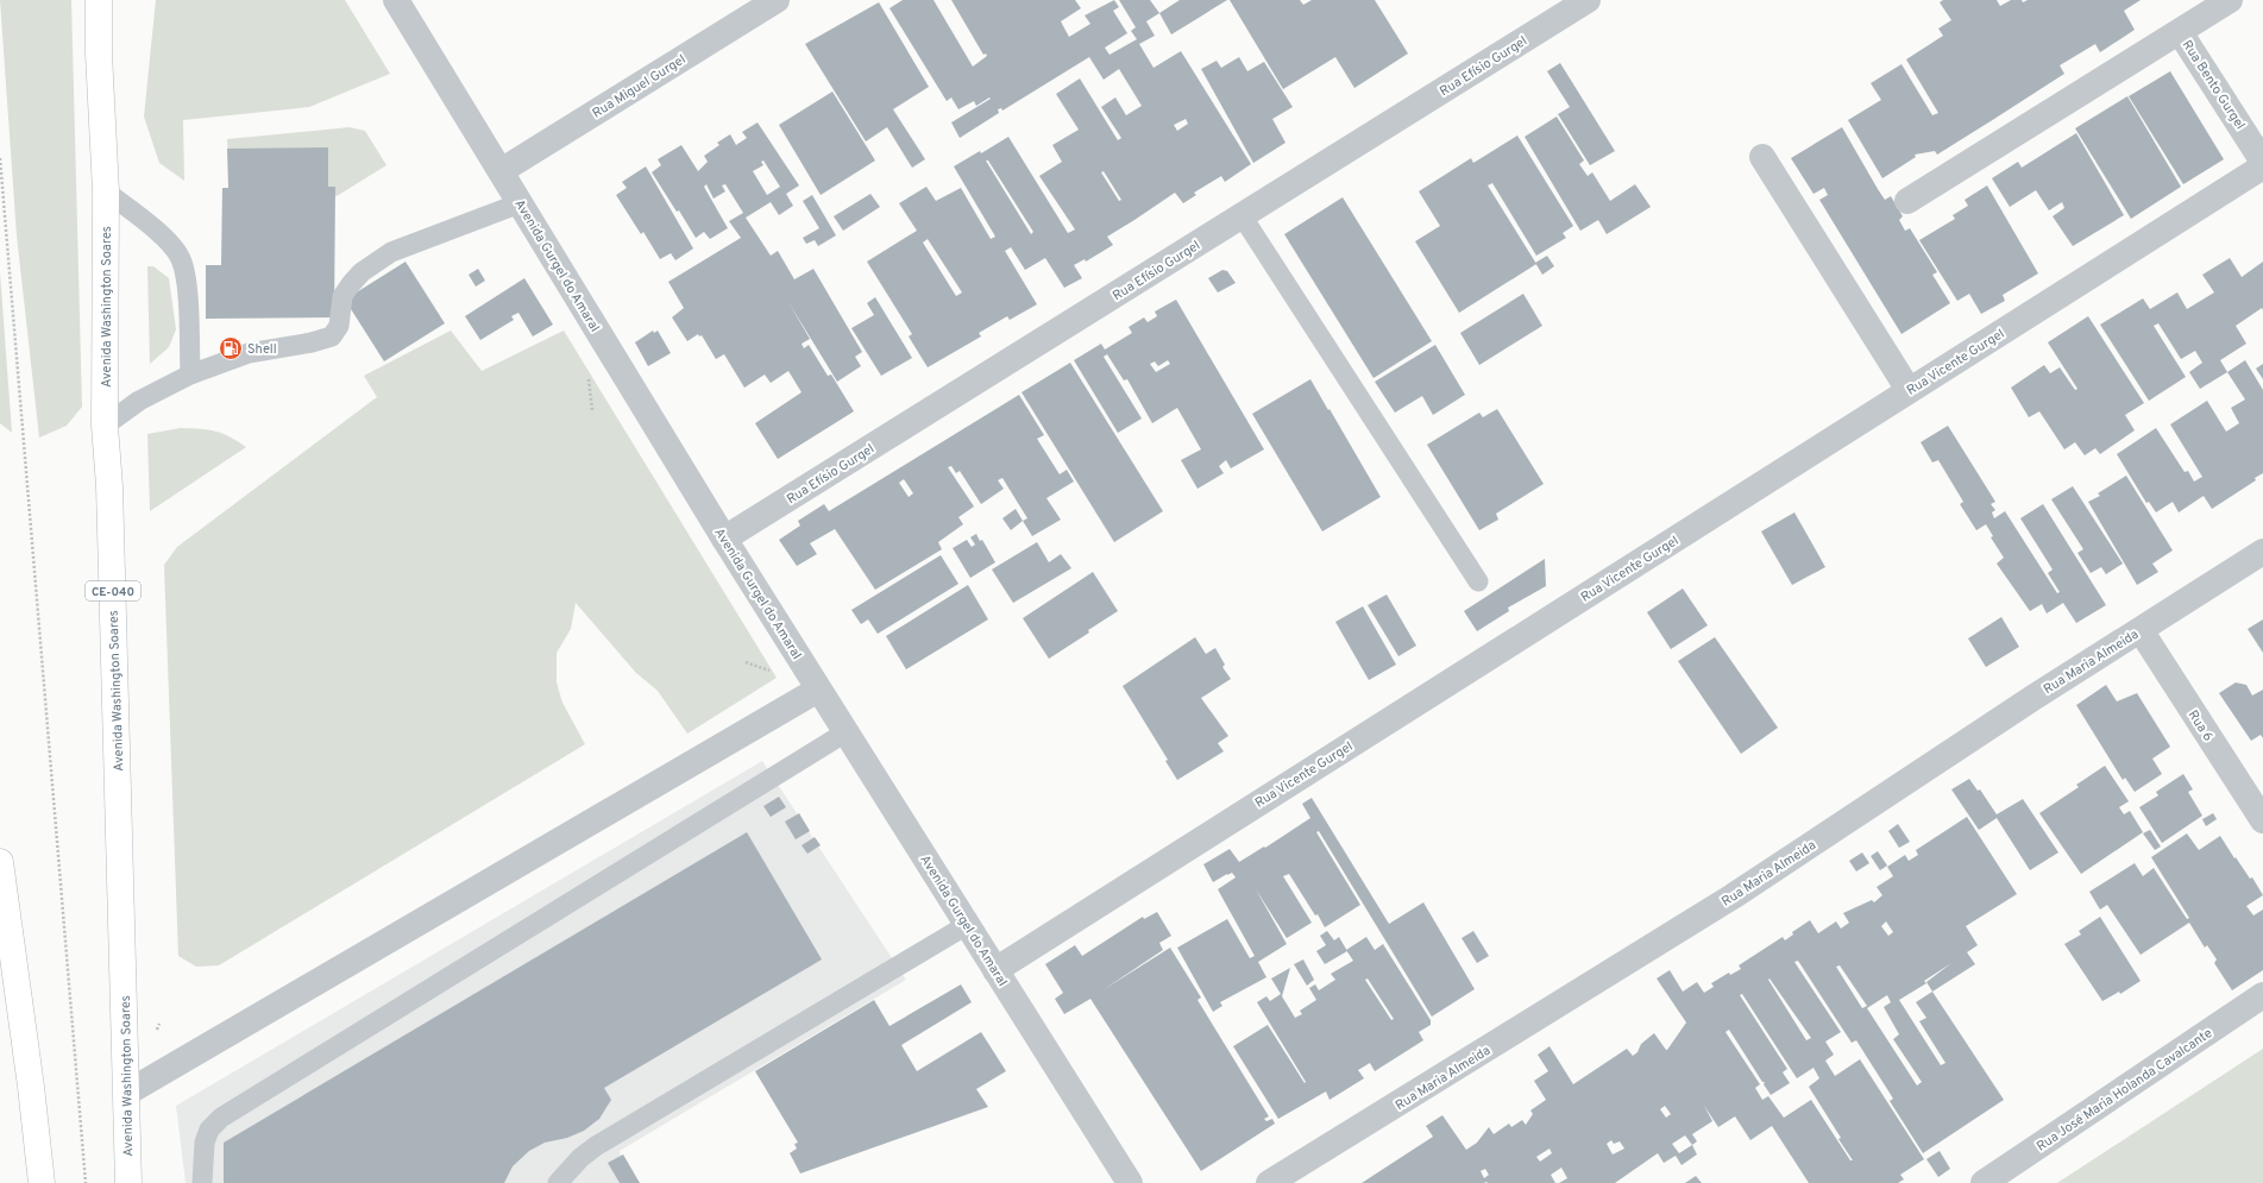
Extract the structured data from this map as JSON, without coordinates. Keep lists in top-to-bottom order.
{
  "streets": {
    "highway": ["Avenida Washington Soares", "CE-040"],
    "street": [
      "Rua Efísio Gurgel",
      "Rua Bento Gurgel",
      "Rua Miguel Gurgel",
      "Avenida Gurgel do Amaral",
      "Rua Vicente Gurgel",
      "Rua Maria Almeida",
      "Rua 6",
      "Rua José Maria Holanda Cavalcante"
    ]
  },
  "crossings": [
    ["Rua Efísio Gurgel", "Avenida Gurgel do Amaral"],
    ["Rua Miguel Gurgel", "Avenida Gurgel do Amaral"],
    ["Avenida Gurgel do Amaral", "Rua Vicente Gurgel"],
    ["Rua Maria Almeida", "Rua 6"]
  ],
  "places": {
    "fuel station": ["Shell"]
  }
}
